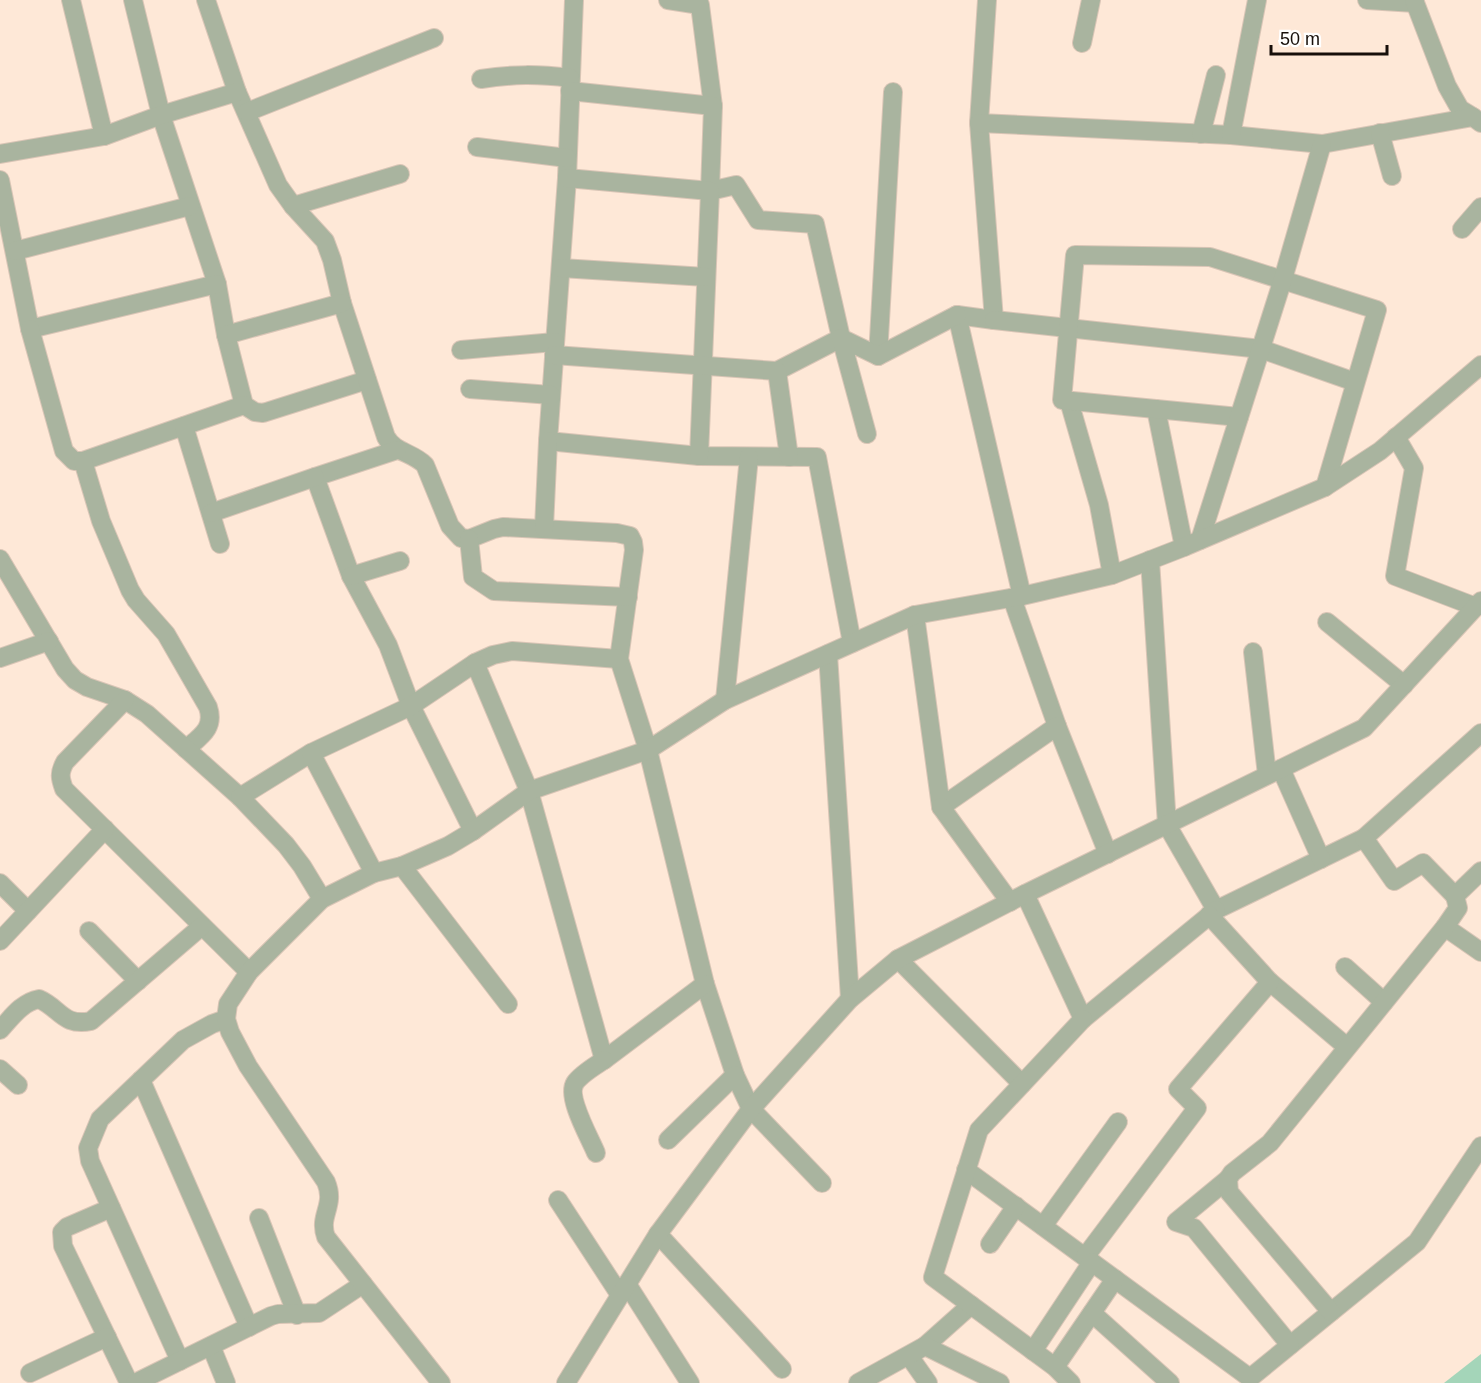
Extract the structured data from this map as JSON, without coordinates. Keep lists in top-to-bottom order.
{
  "scale_bar": "50 m"
}
